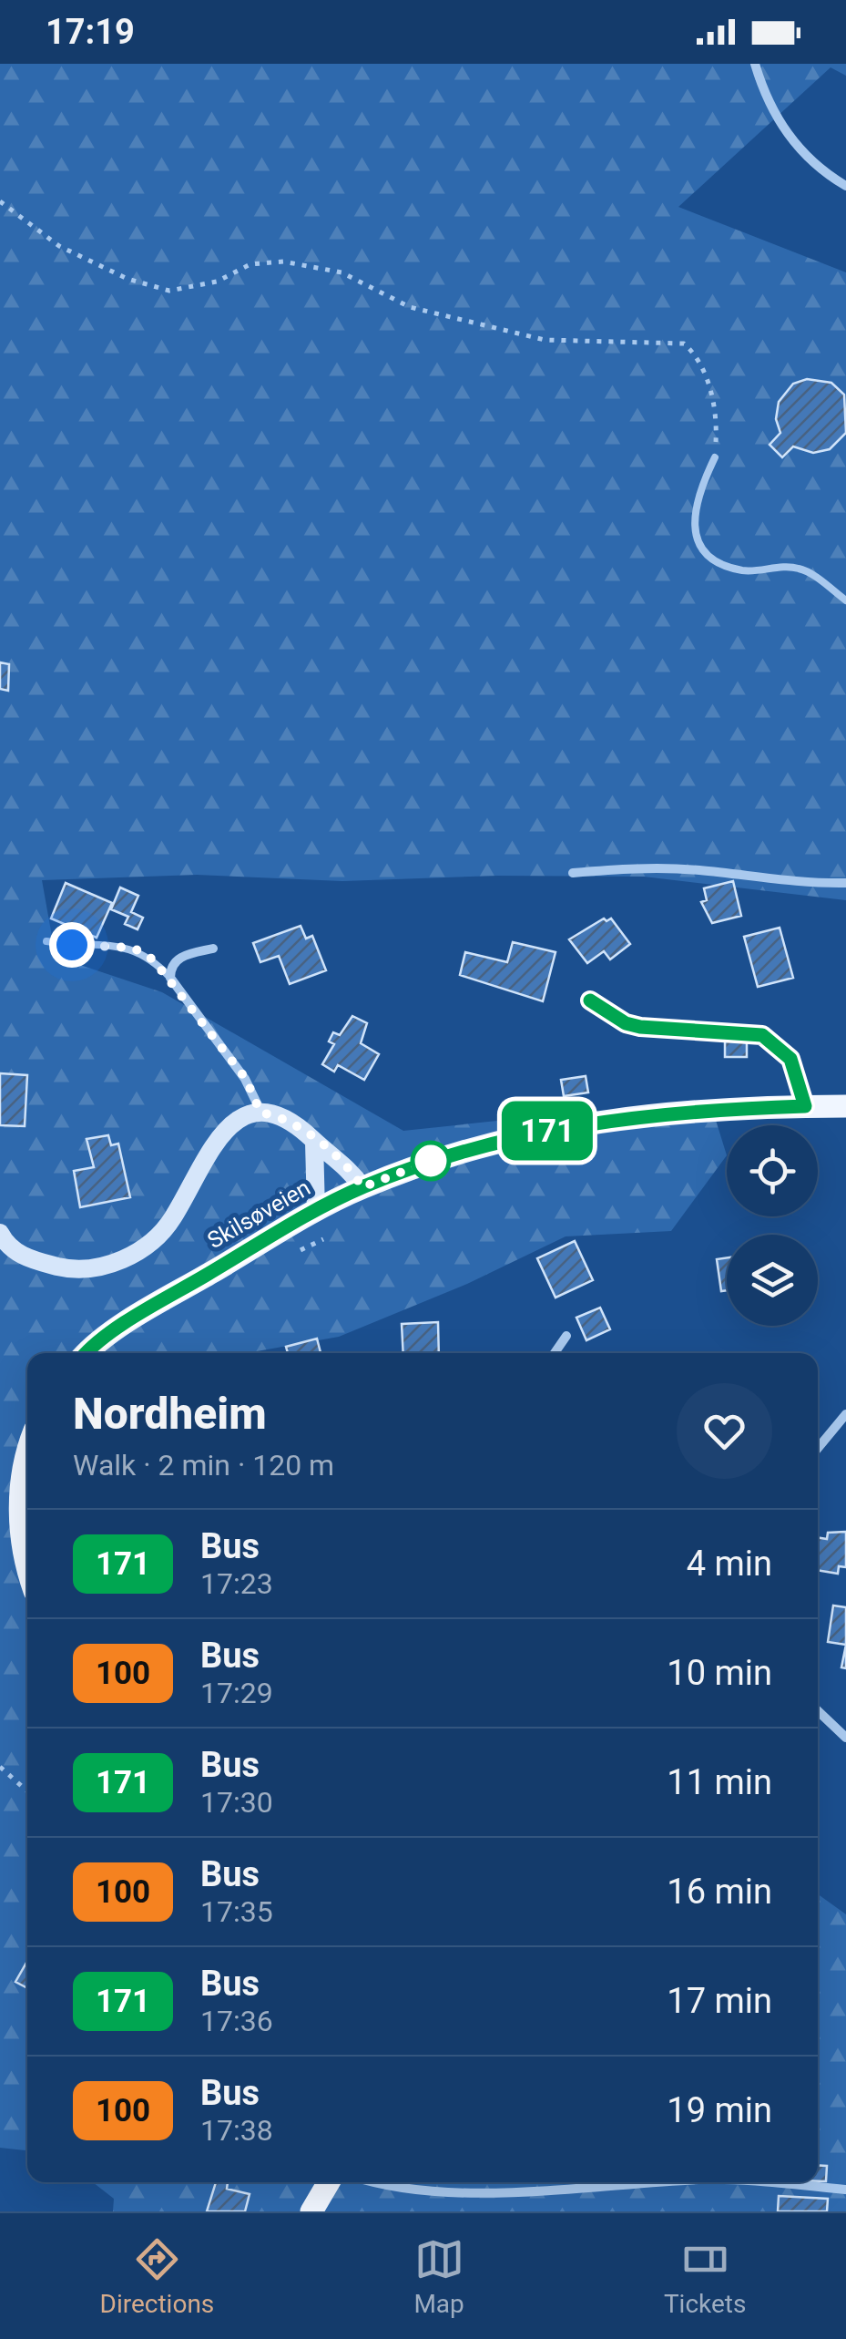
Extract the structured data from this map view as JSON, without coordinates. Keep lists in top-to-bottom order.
{
  "streets": {
    "main road": ["Skilsøveien"]
  },
  "lines": ["bus line 171"],
  "page": {
    "status": "17:19",
    "on_map": "171",
    "heading": ["Nordheim", "Walk · 2 min · 120 m"],
    "list": [
      {
        "mark": "171",
        "name": "Bus",
        "note": "17:23",
        "value": "4 min"
      },
      {
        "mark": "100",
        "name": "Bus",
        "note": "17:29",
        "value": "10 min"
      },
      {
        "mark": "171",
        "name": "Bus",
        "note": "17:30",
        "value": "11 min"
      },
      {
        "mark": "100",
        "name": "Bus",
        "note": "17:35",
        "value": "16 min"
      },
      {
        "mark": "171",
        "name": "Bus",
        "note": "17:36",
        "value": "17 min"
      },
      {
        "mark": "100",
        "name": "Bus",
        "note": "17:38",
        "value": "19 min"
      }
    ],
    "tabs": ["Directions", "Map", "Tickets"]
  }
}
